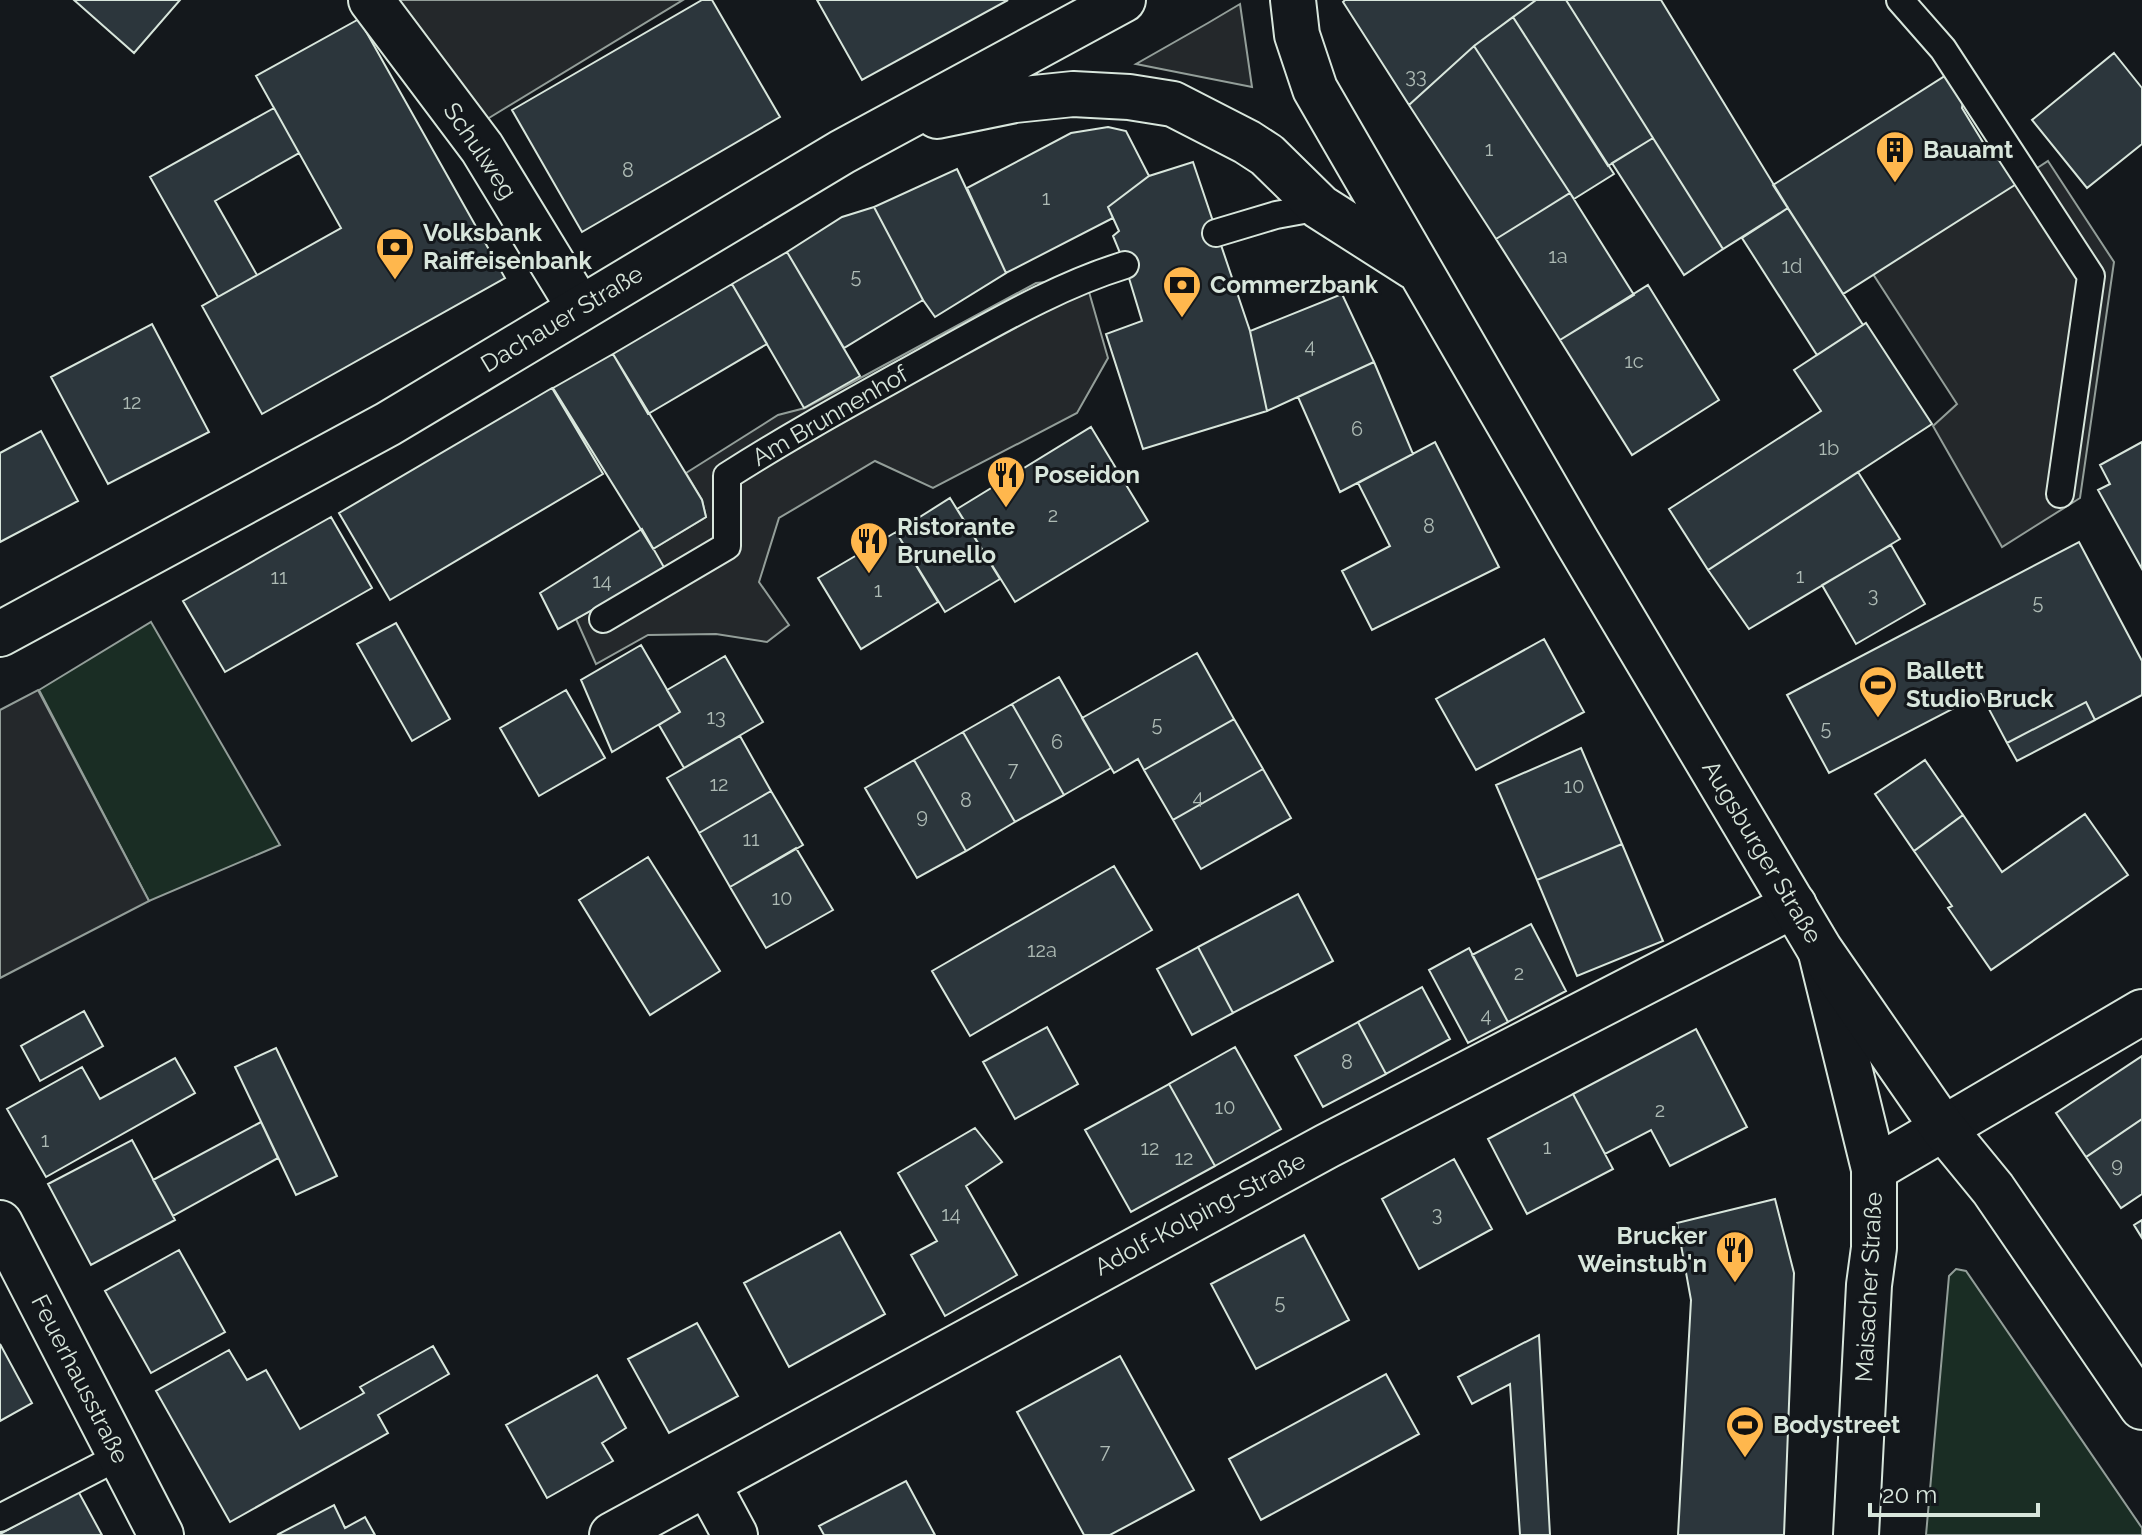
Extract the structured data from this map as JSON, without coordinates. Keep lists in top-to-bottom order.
{
  "streets": {
    "street": [
      "Schulweg",
      "Dachauer Straße",
      "Augsburger Straße",
      "Adolf-Kolping-Straße",
      "Maisacher Straße",
      "Feuerhausstraße"
    ],
    "lane": ["Am Brunnenhof"]
  },
  "crossings": [
    ["Schulweg", "Dachauer Straße"],
    ["Dachauer Straße", "Augsburger Straße"],
    ["Augsburger Straße", "Adolf-Kolping-Straße"],
    ["Augsburger Straße", "Maisacher Straße"]
  ],
  "places": {
    "building": ["Bauamt"],
    "bank": ["Volksbank Raiffeisenbank", "Commerzbank"],
    "restaurant": ["Poseidon", "Ristorante Brunello", "Brucker Weinstub'n"],
    "sports": ["Ballett Studio Bruck", "Bodystreet"]
  },
  "house_numbers": [
    "33",
    "1",
    "8",
    "1",
    "1a",
    "1d",
    "5",
    "4",
    "1c",
    "12",
    "6",
    "1b",
    "2",
    "8",
    "1",
    "11",
    "14",
    "1",
    "3",
    "5",
    "13",
    "5",
    "5",
    "6",
    "7",
    "12",
    "10",
    "4",
    "8",
    "9",
    "11",
    "10",
    "12a",
    "2",
    "4",
    "8",
    "10",
    "2",
    "1",
    "1",
    "12",
    "12",
    "9",
    "14",
    "3",
    "5",
    "7"
  ],
  "scale_bar": "20 m"
}
